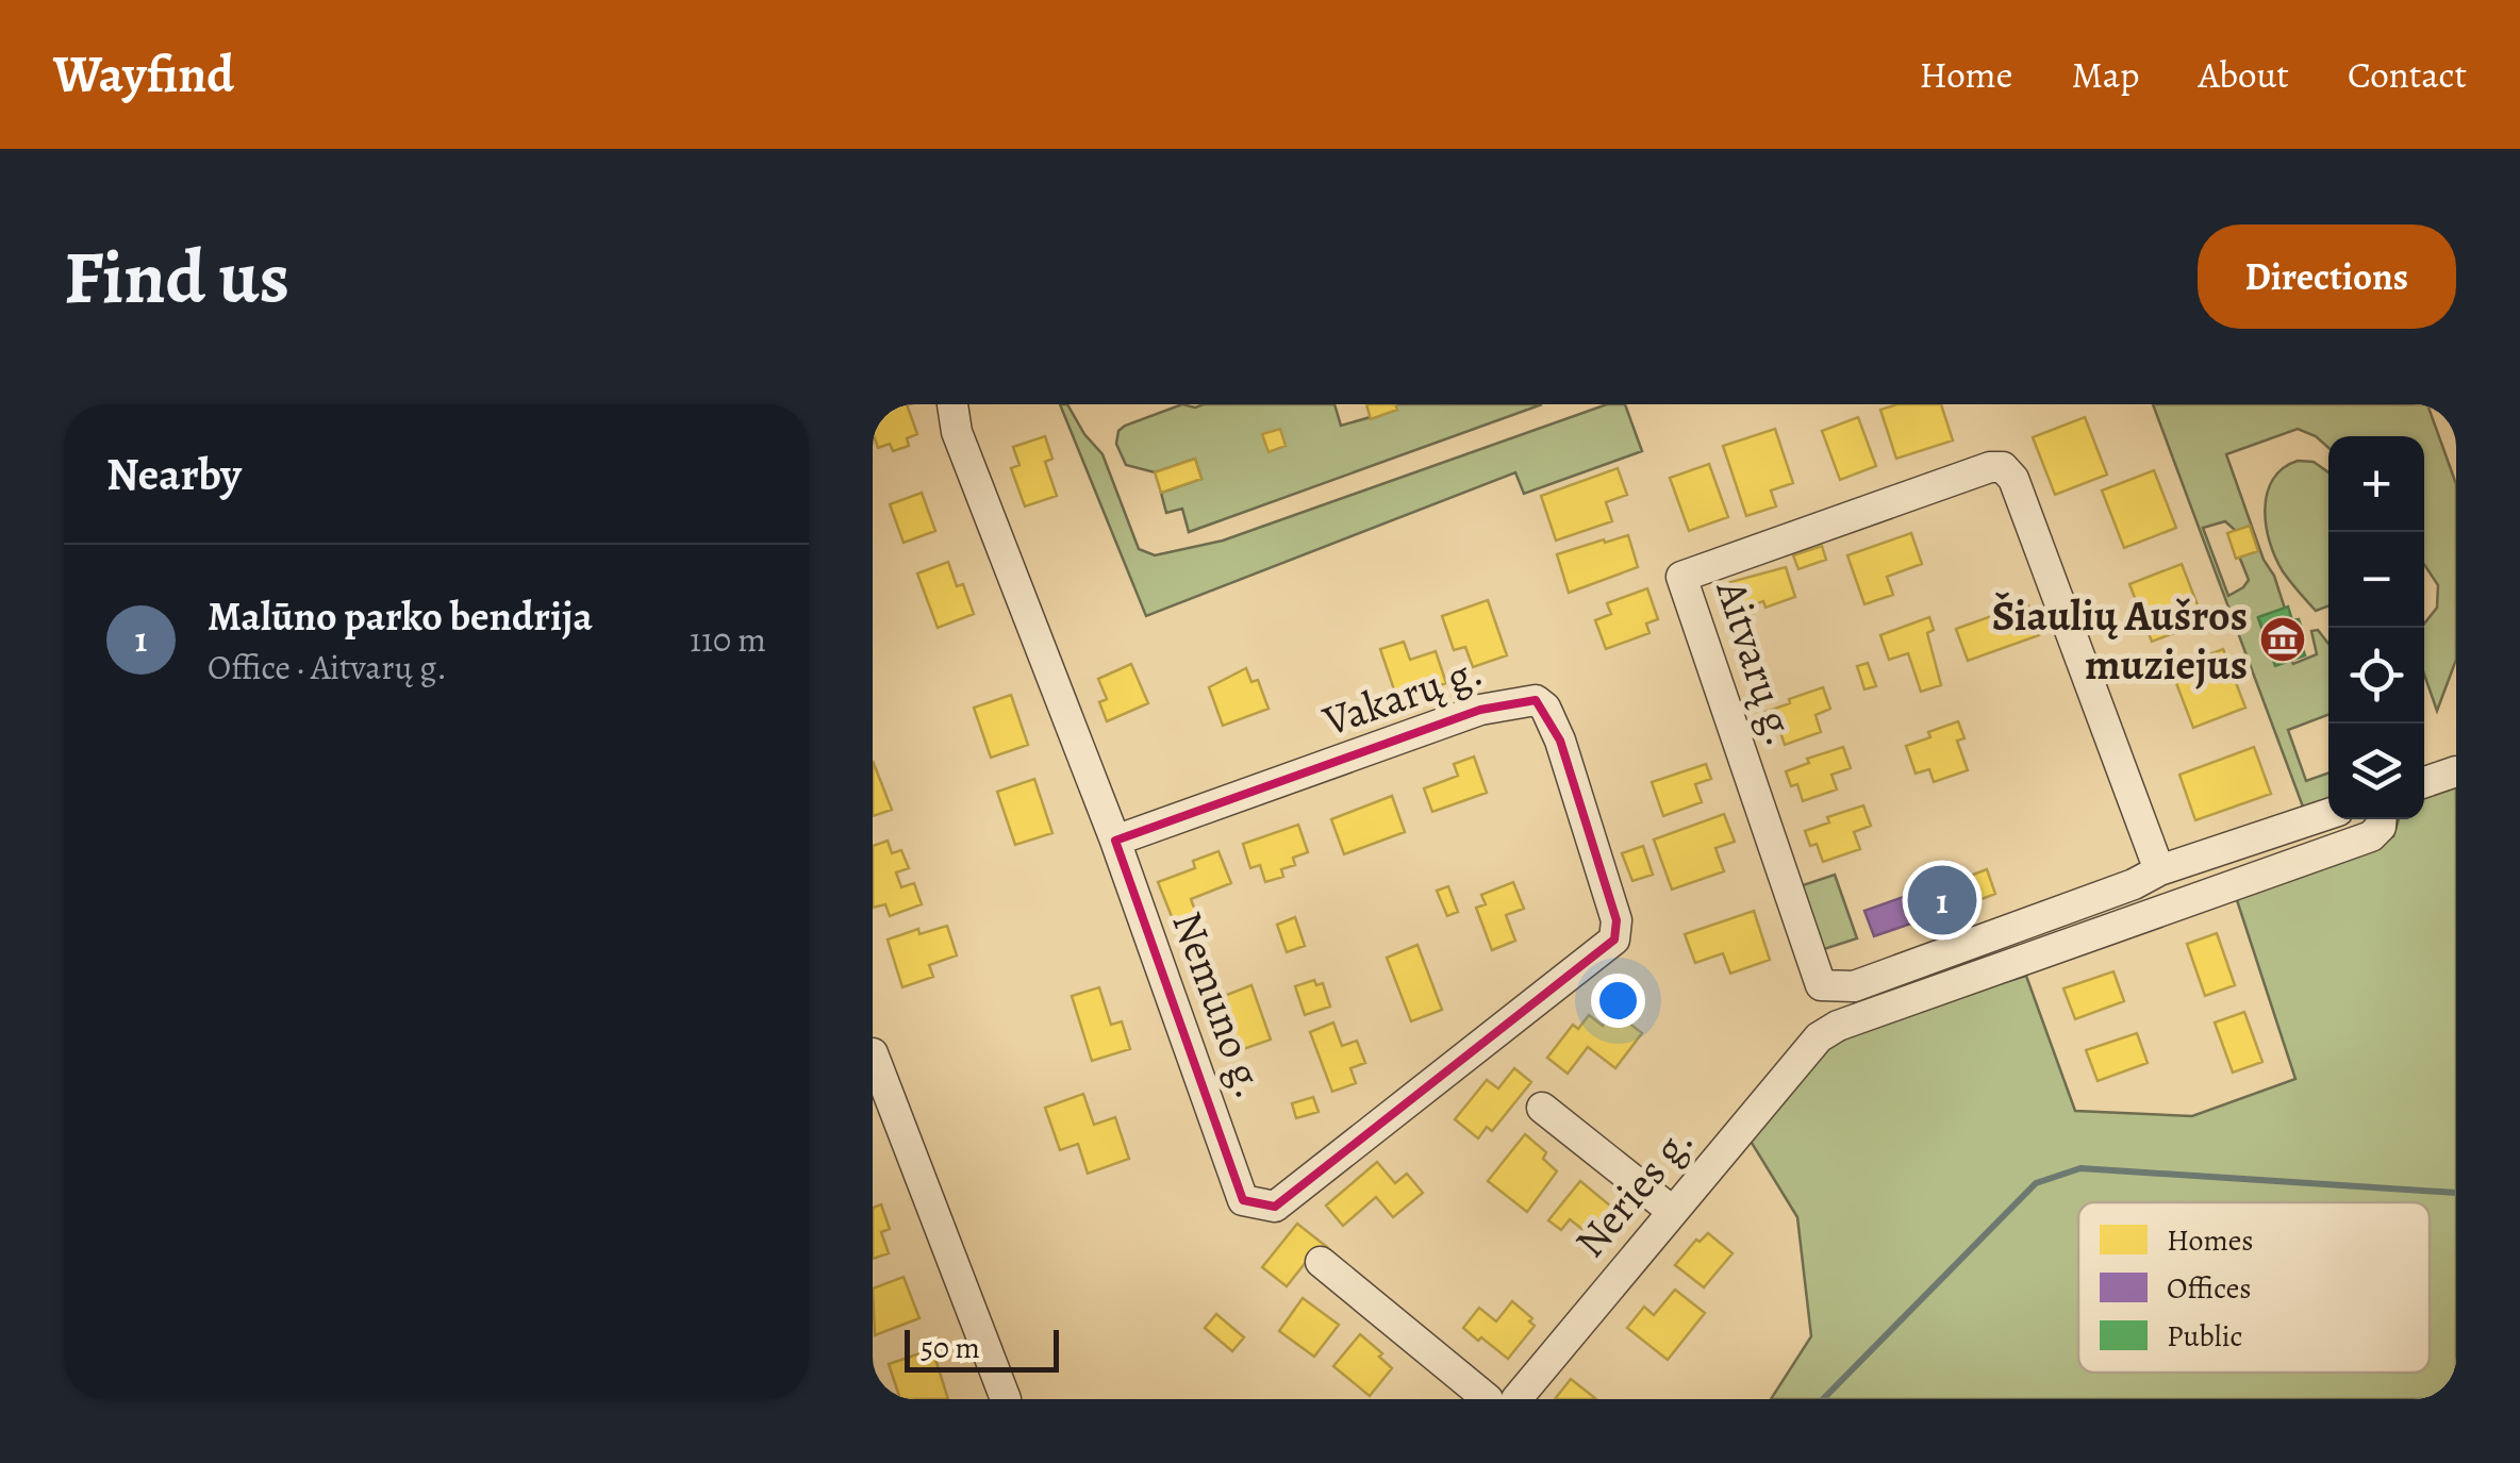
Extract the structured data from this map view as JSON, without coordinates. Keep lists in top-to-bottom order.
{
  "streets": {
    "street": [
      "Aitvarų g.",
      "Vakarų g.",
      "Nemuno g.",
      "Neries g."
    ]
  },
  "crossings": [
    ["Vakarų g.", "Nemuno g."]
  ],
  "places": {
    "museum": ["Šiaulių Aušros muziejus"]
  },
  "legend": ["Homes", "Offices", "Public"],
  "scale_bar": "50 m",
  "page": {
    "header": "Wayfind",
    "nav": [
      "Home",
      "Map",
      "About",
      "Contact"
    ],
    "buttons": "Directions",
    "title": "Find us",
    "heading": "Nearby",
    "map_buttons": ["+", "−"],
    "list": [
      {
        "mark": "1",
        "name": "Malūno parko bendrija",
        "note": "Office · Aitvarų g.",
        "value": "110 m"
      }
    ],
    "pins": "1",
    "scale": "50 m"
  }
}
